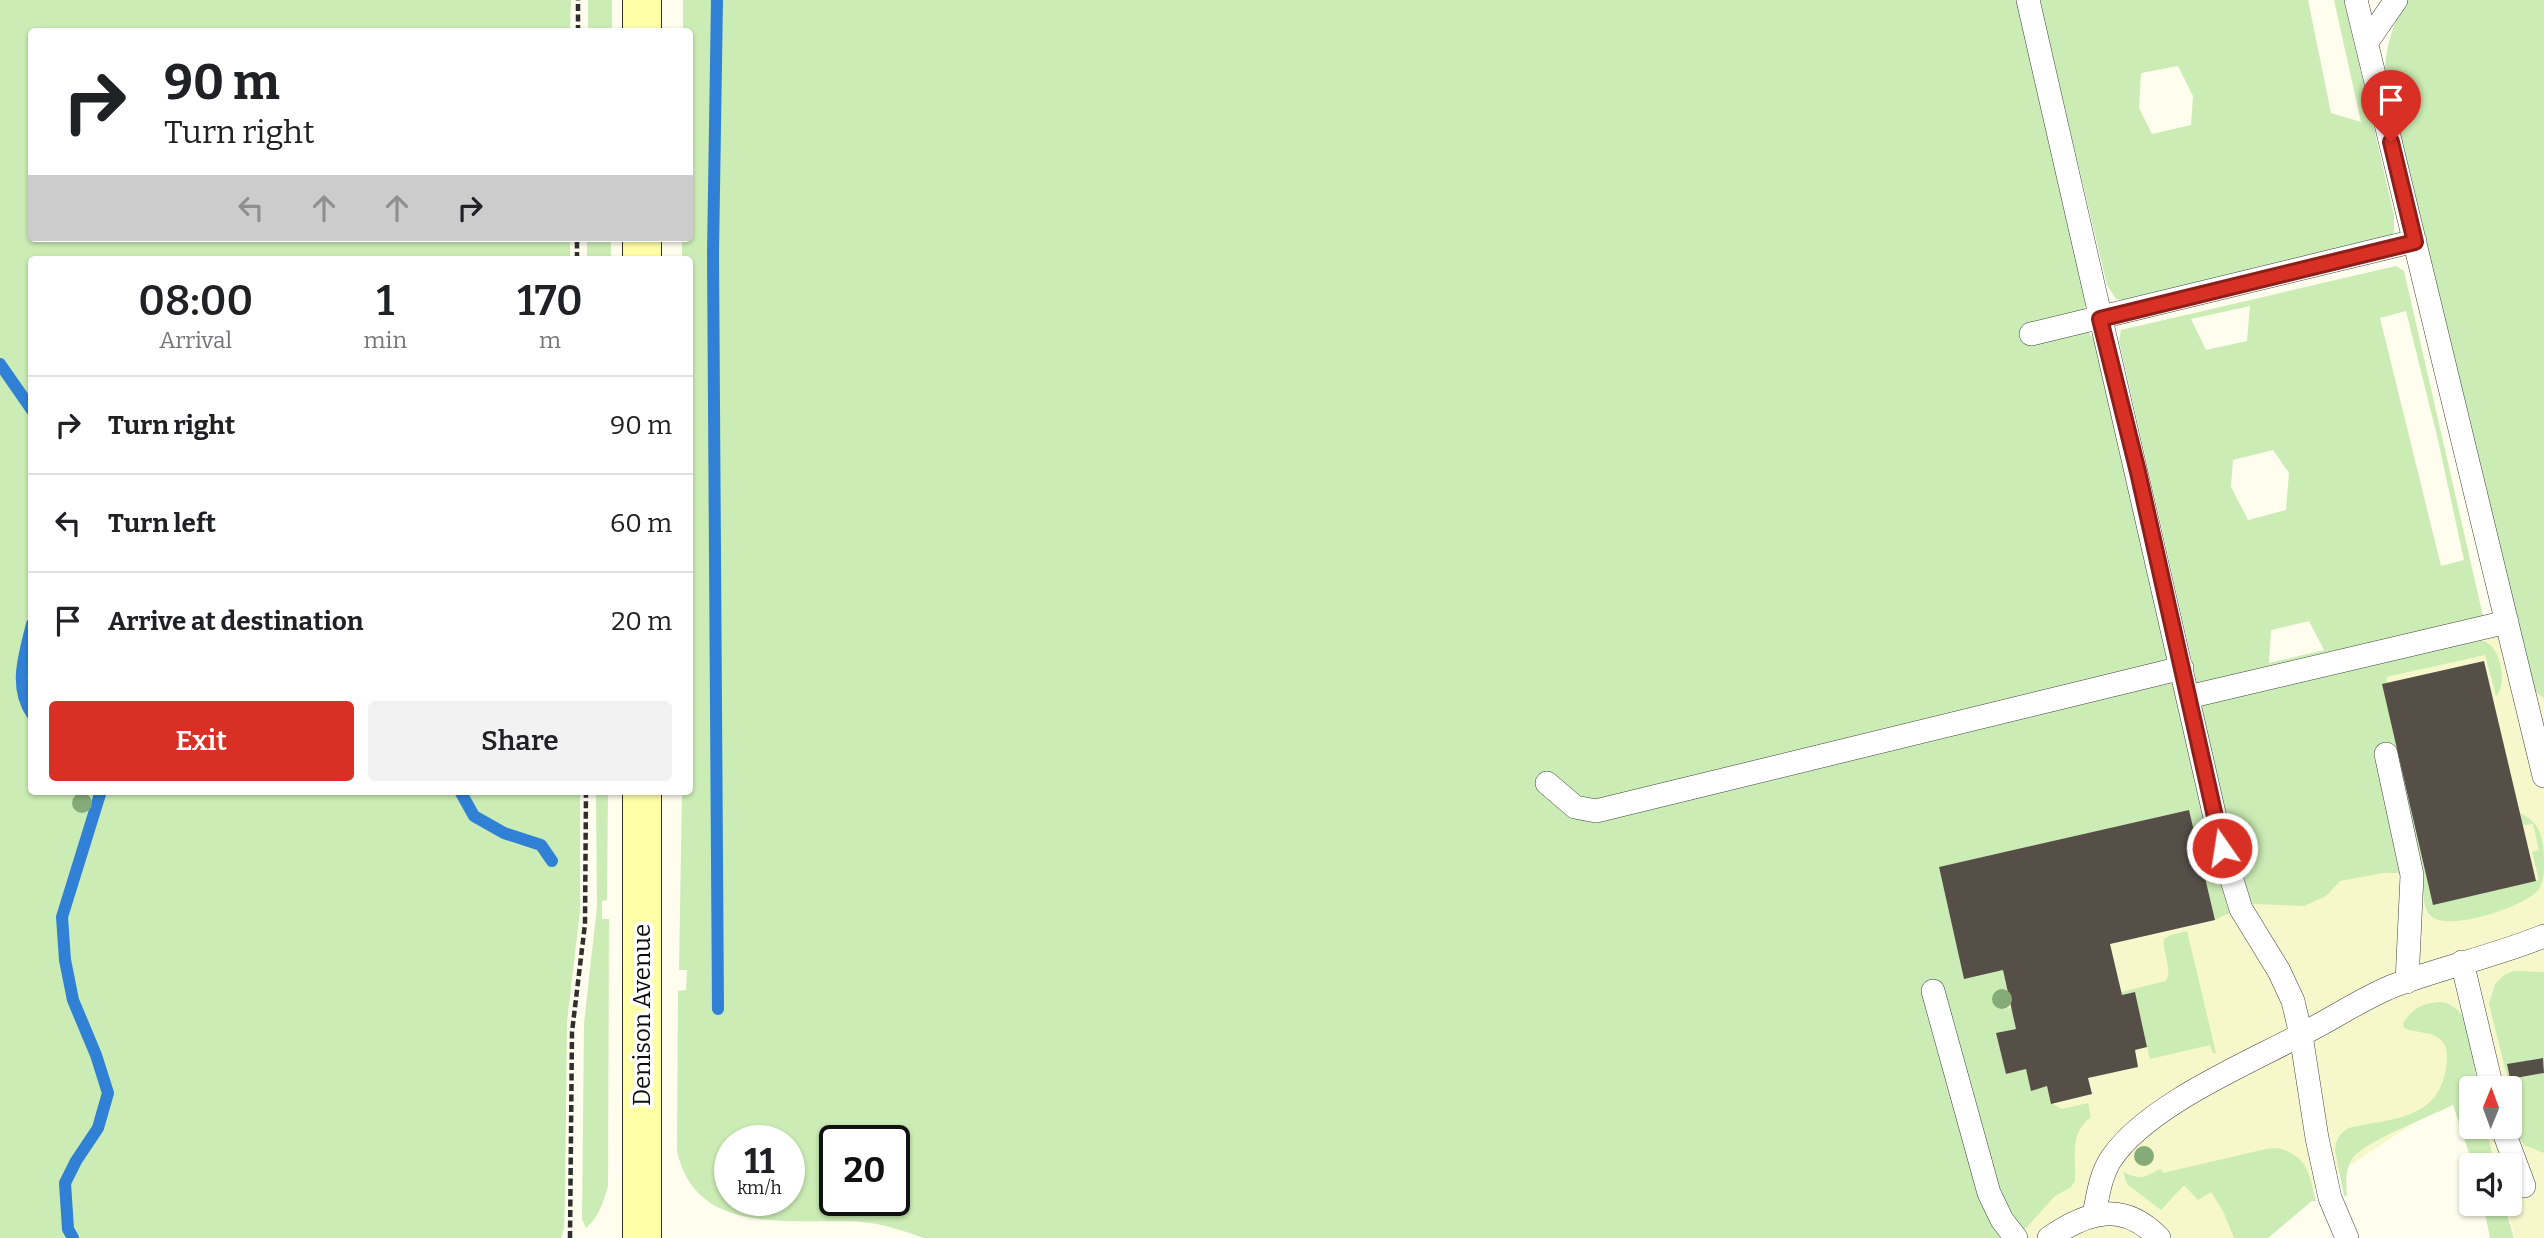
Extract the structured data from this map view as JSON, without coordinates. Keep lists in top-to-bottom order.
{
  "streets": {
    "street": ["Denison Avenue"]
  },
  "north": "top",
  "page": {
    "turn": ["90 m", "Turn right"],
    "eta": [
      "08:00",
      "Arrival",
      "1",
      "min",
      "170",
      "m"
    ],
    "list": [
      {
        "name": "Turn right",
        "value": "90 m"
      },
      {
        "name": "Turn left",
        "value": "60 m"
      },
      {
        "name": "Arrive at destination",
        "value": "20 m"
      }
    ],
    "buttons": ["Exit", "Share"],
    "speed": "11 km/h",
    "limit": "20"
  }
}
